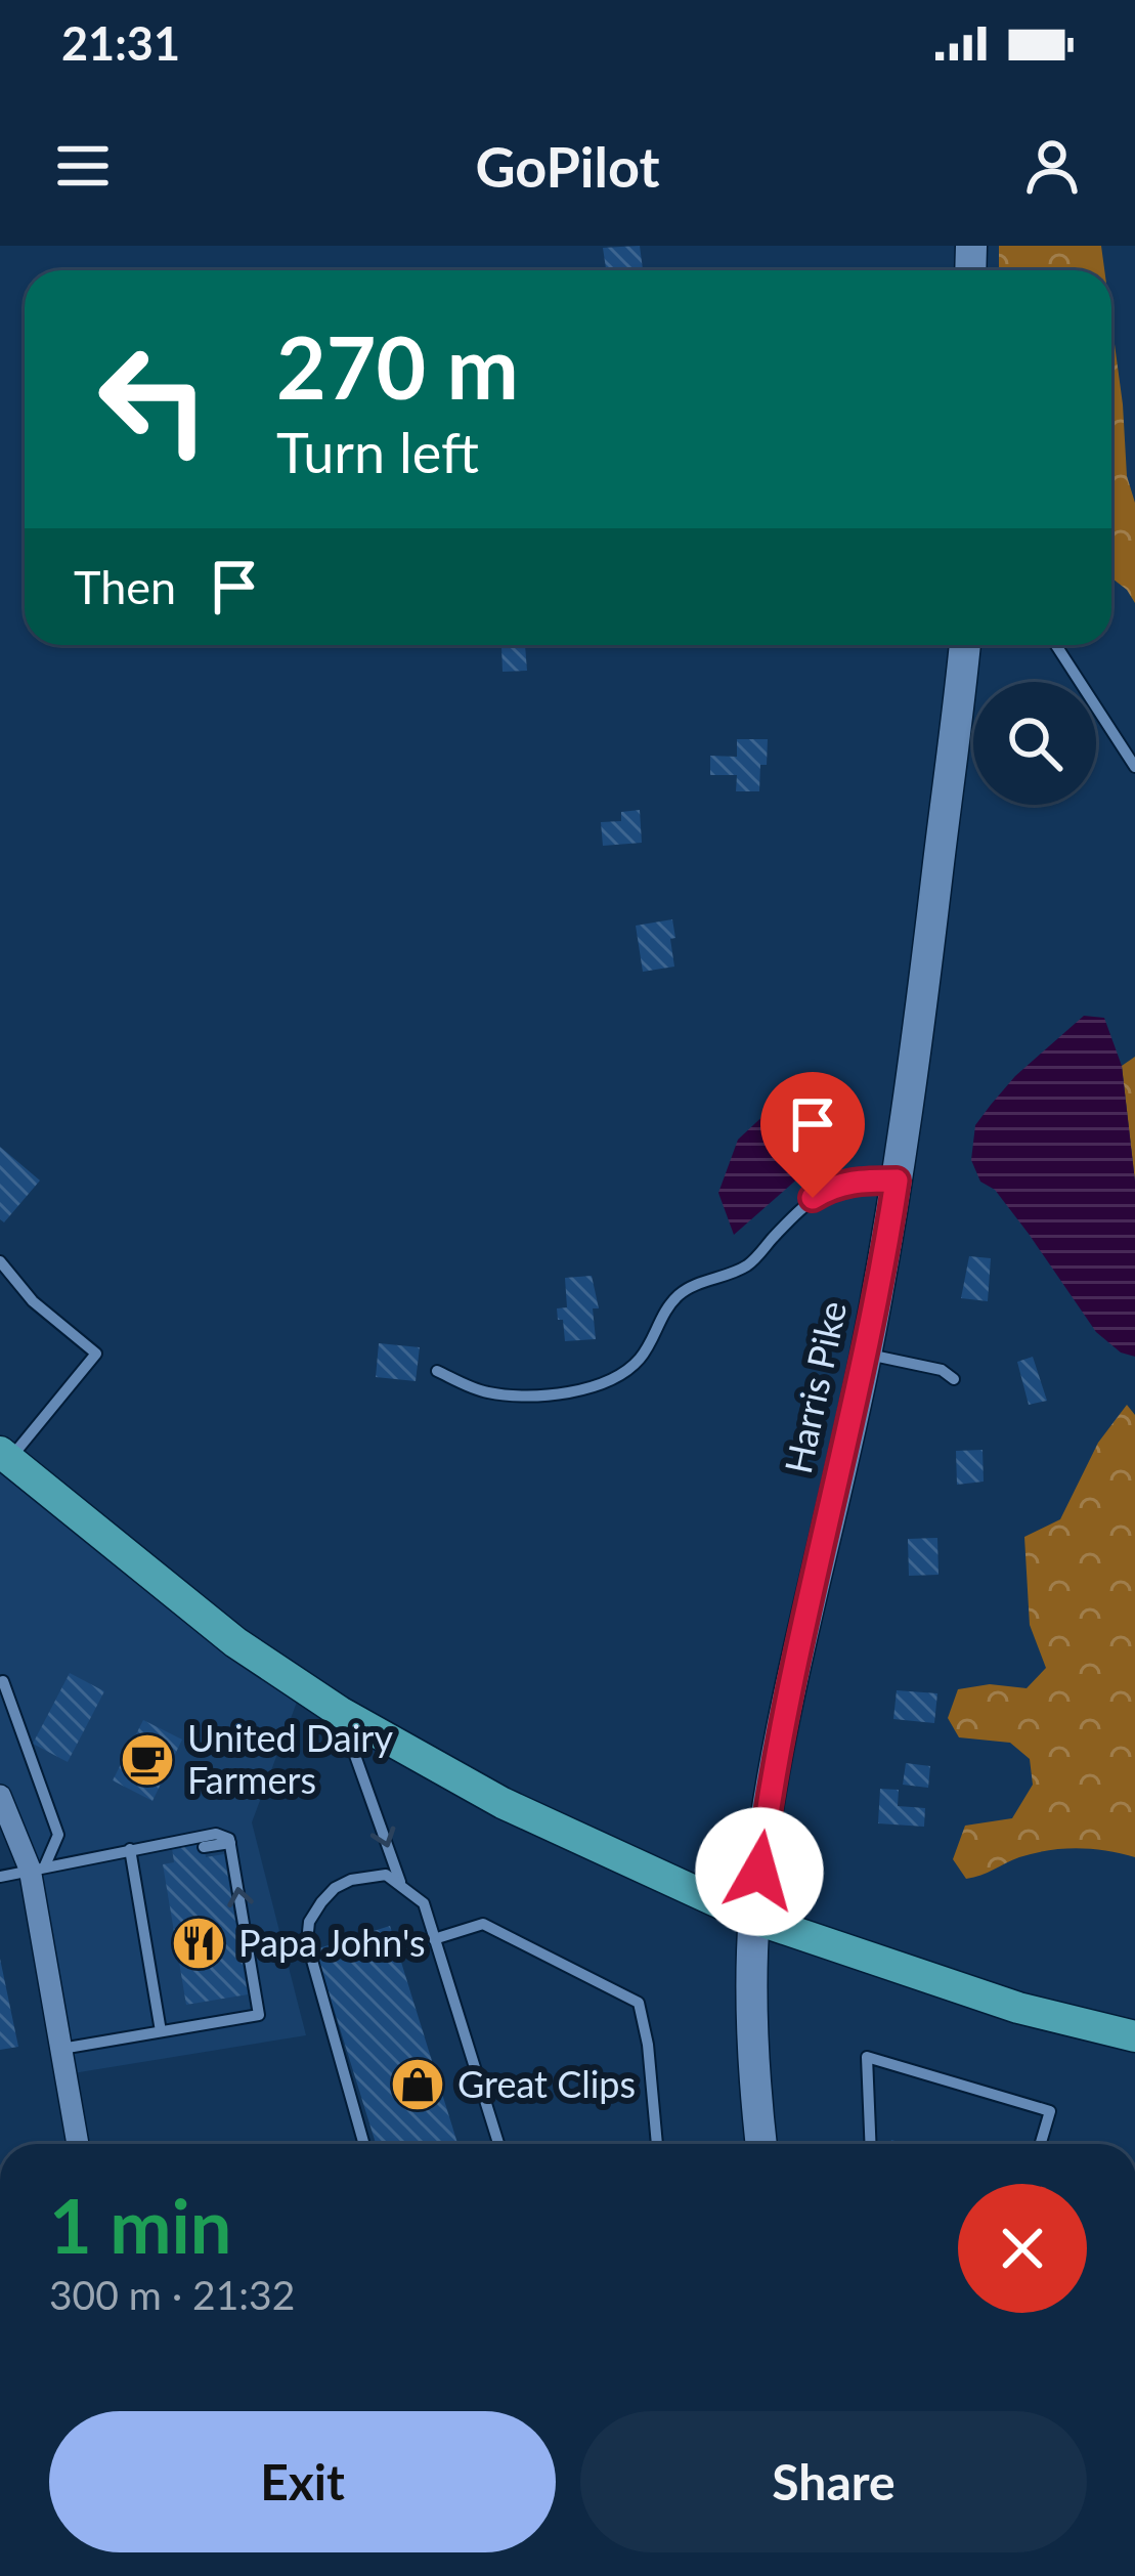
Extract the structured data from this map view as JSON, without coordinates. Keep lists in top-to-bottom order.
{
  "streets": {
    "main road": ["Harris Pike"]
  },
  "places": {
    "cafe": ["United Dairy Farmers"],
    "restaurant": ["Papa John's"],
    "shop": ["Great Clips"]
  },
  "page": {
    "status": "21:31",
    "header": "GoPilot",
    "turn": ["270 m", "Turn left"],
    "then": "Then",
    "heading": ["1 min", "300 m · 21:32"],
    "buttons": ["Exit", "Share"]
  }
}
